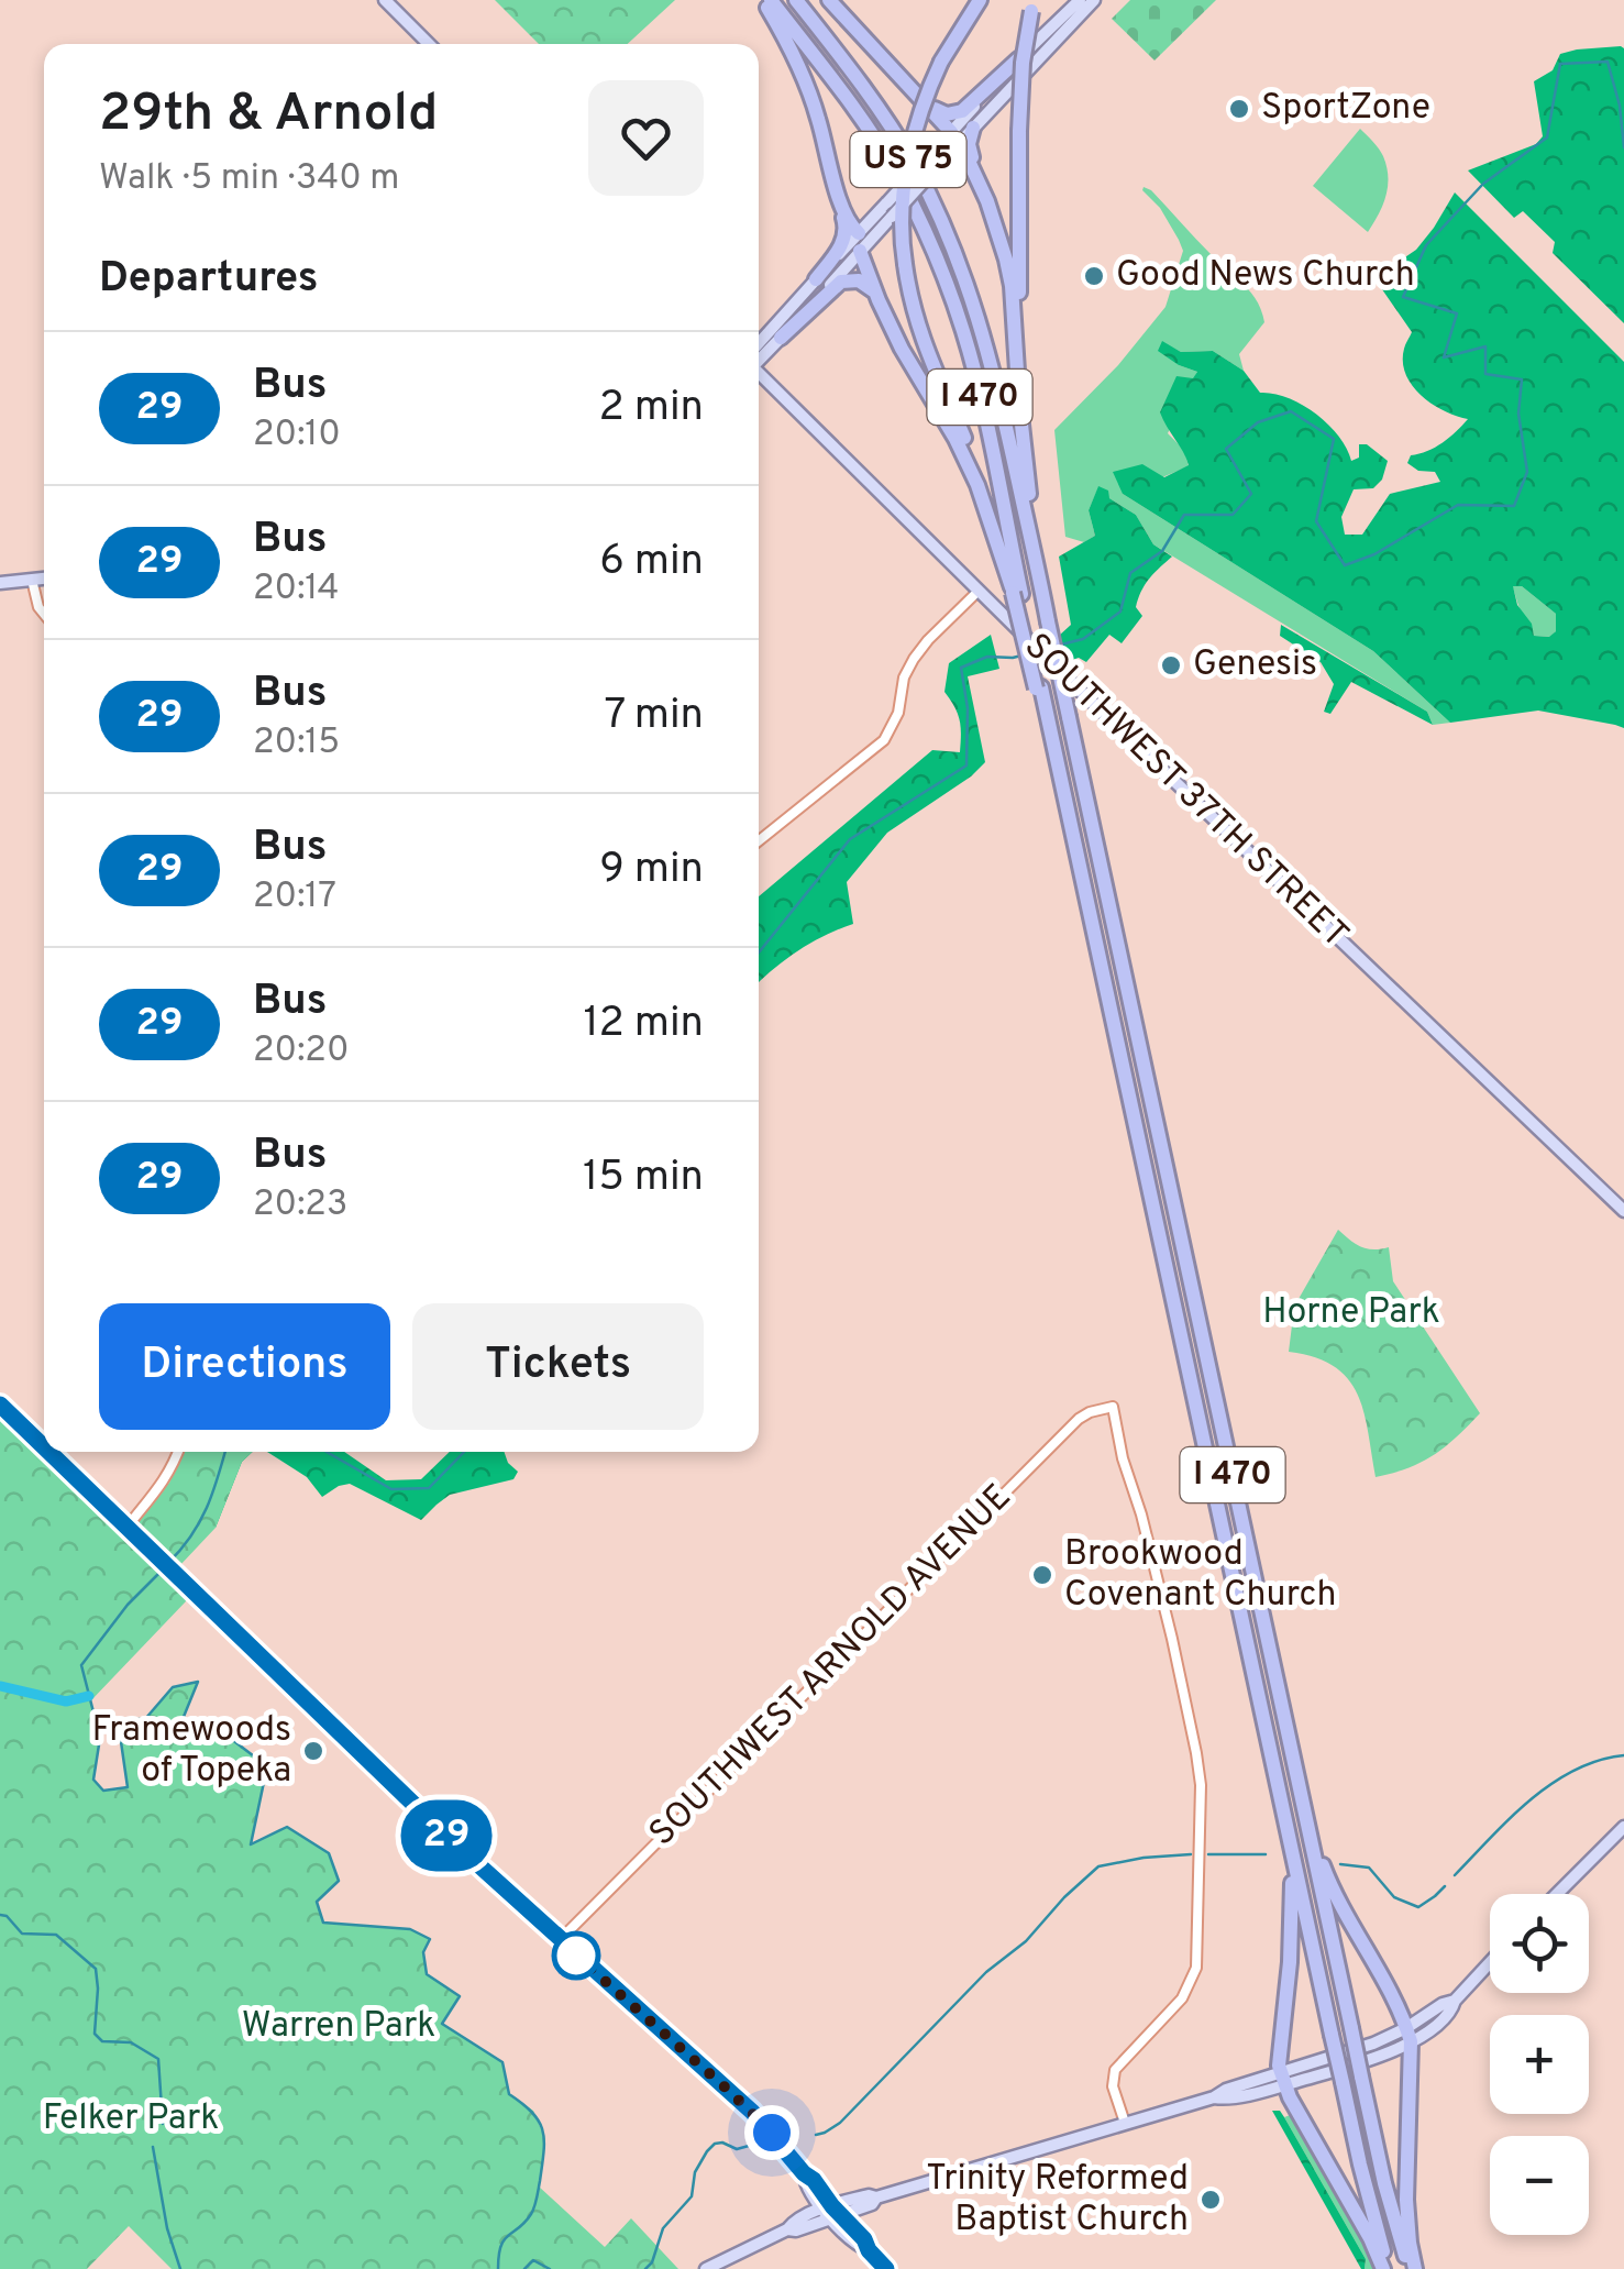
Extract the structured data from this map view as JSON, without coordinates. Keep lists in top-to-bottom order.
{
  "streets": {
    "highway": ["US 75", "I 470"],
    "main road": ["SOUTHWEST 37TH STREET"],
    "street": ["SOUTHWEST ARNOLD AVENUE"]
  },
  "crossings": [
    ["US 75", "I 470"]
  ],
  "parks": ["Horne Park", "Warren Park", "Felker Park"],
  "places": [
    "SportZone",
    "Good News Church",
    "Genesis",
    "Brookwood Covenant Church",
    "Framewoods of Topeka",
    "Trinity Reformed Baptist Church"
  ],
  "lines": ["bus line 29"],
  "page": {
    "on_map": "29",
    "heading": [
      ["29th & Arnold", "Walk · 5 min · 340 m"],
      "Departures"
    ],
    "list": [
      {
        "mark": "29",
        "name": "Bus",
        "note": "20:10",
        "value": "2 min"
      },
      {
        "mark": "29",
        "name": "Bus",
        "note": "20:14",
        "value": "6 min"
      },
      {
        "mark": "29",
        "name": "Bus",
        "note": "20:15",
        "value": "7 min"
      },
      {
        "mark": "29",
        "name": "Bus",
        "note": "20:17",
        "value": "9 min"
      },
      {
        "mark": "29",
        "name": "Bus",
        "note": "20:20",
        "value": "12 min"
      },
      {
        "mark": "29",
        "name": "Bus",
        "note": "20:23",
        "value": "15 min"
      }
    ],
    "buttons": ["Directions", "Tickets"],
    "map_buttons": ["+", "−"]
  }
}
